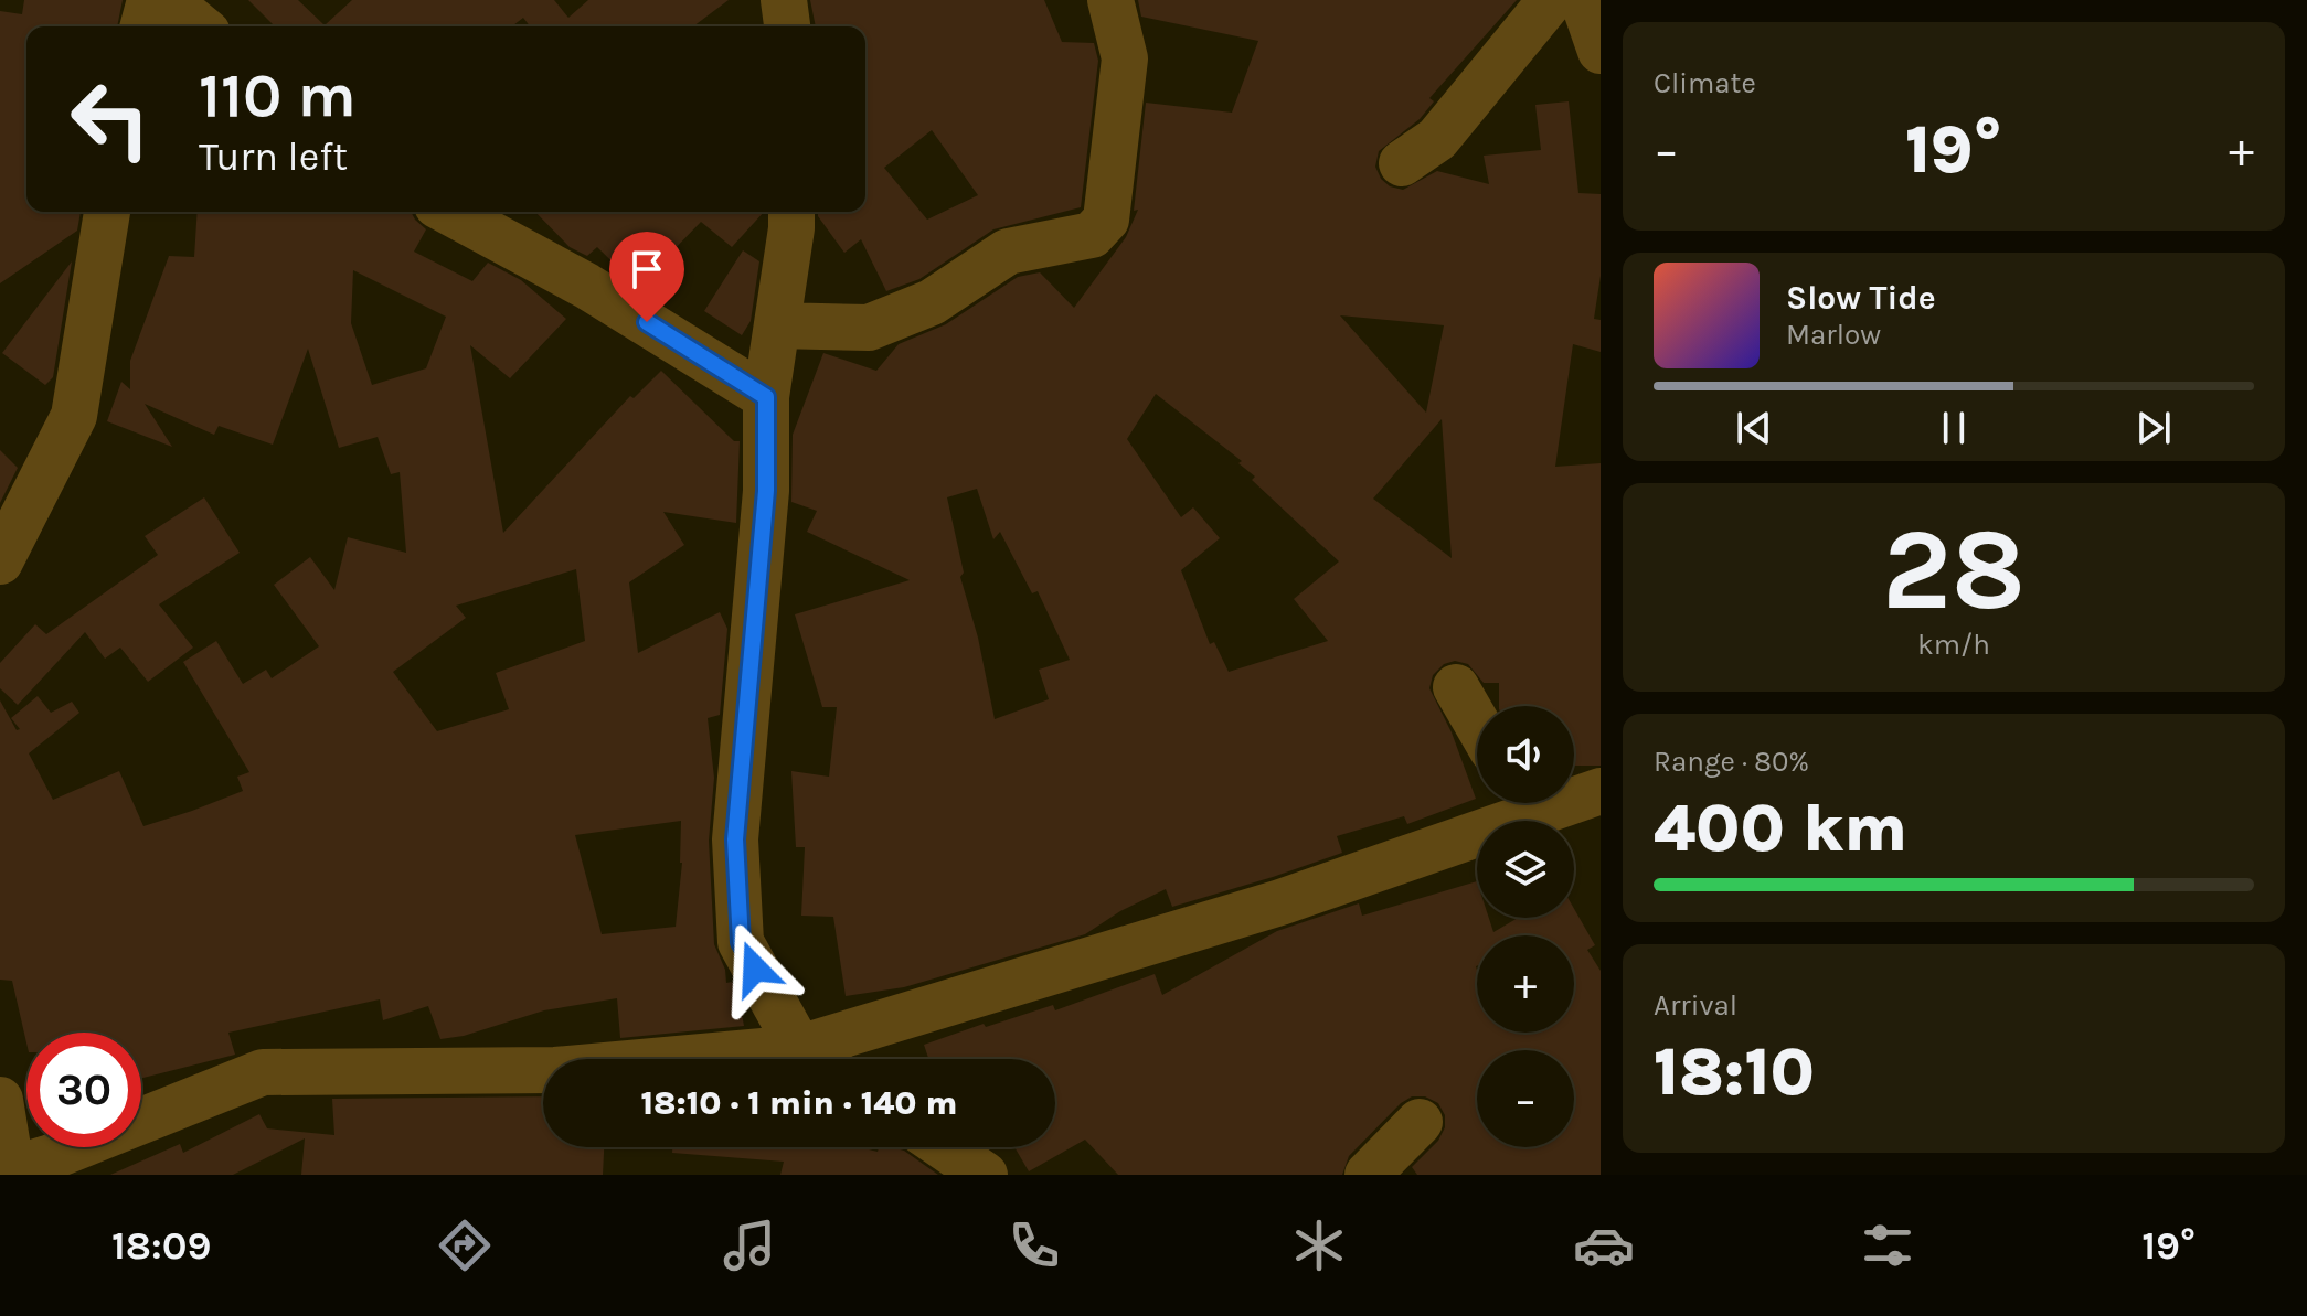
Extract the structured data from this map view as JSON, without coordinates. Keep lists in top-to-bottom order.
{
  "page": {
    "tile": [
      "Climate",
      ["28", "km/h"],
      ["Range · 80%", "400 km"],
      ["Arrival", "18:10"]
    ],
    "turn": ["110 m", "Turn left"],
    "heat": ["−", "19°", "+"],
    "song": ["Slow Tide", "Marlow"],
    "map_buttons": ["+", "−"],
    "limit": "30",
    "trip": "18:10 · 1 min · 140 m",
    "tabs": ["18:09", "19°"]
  }
}
